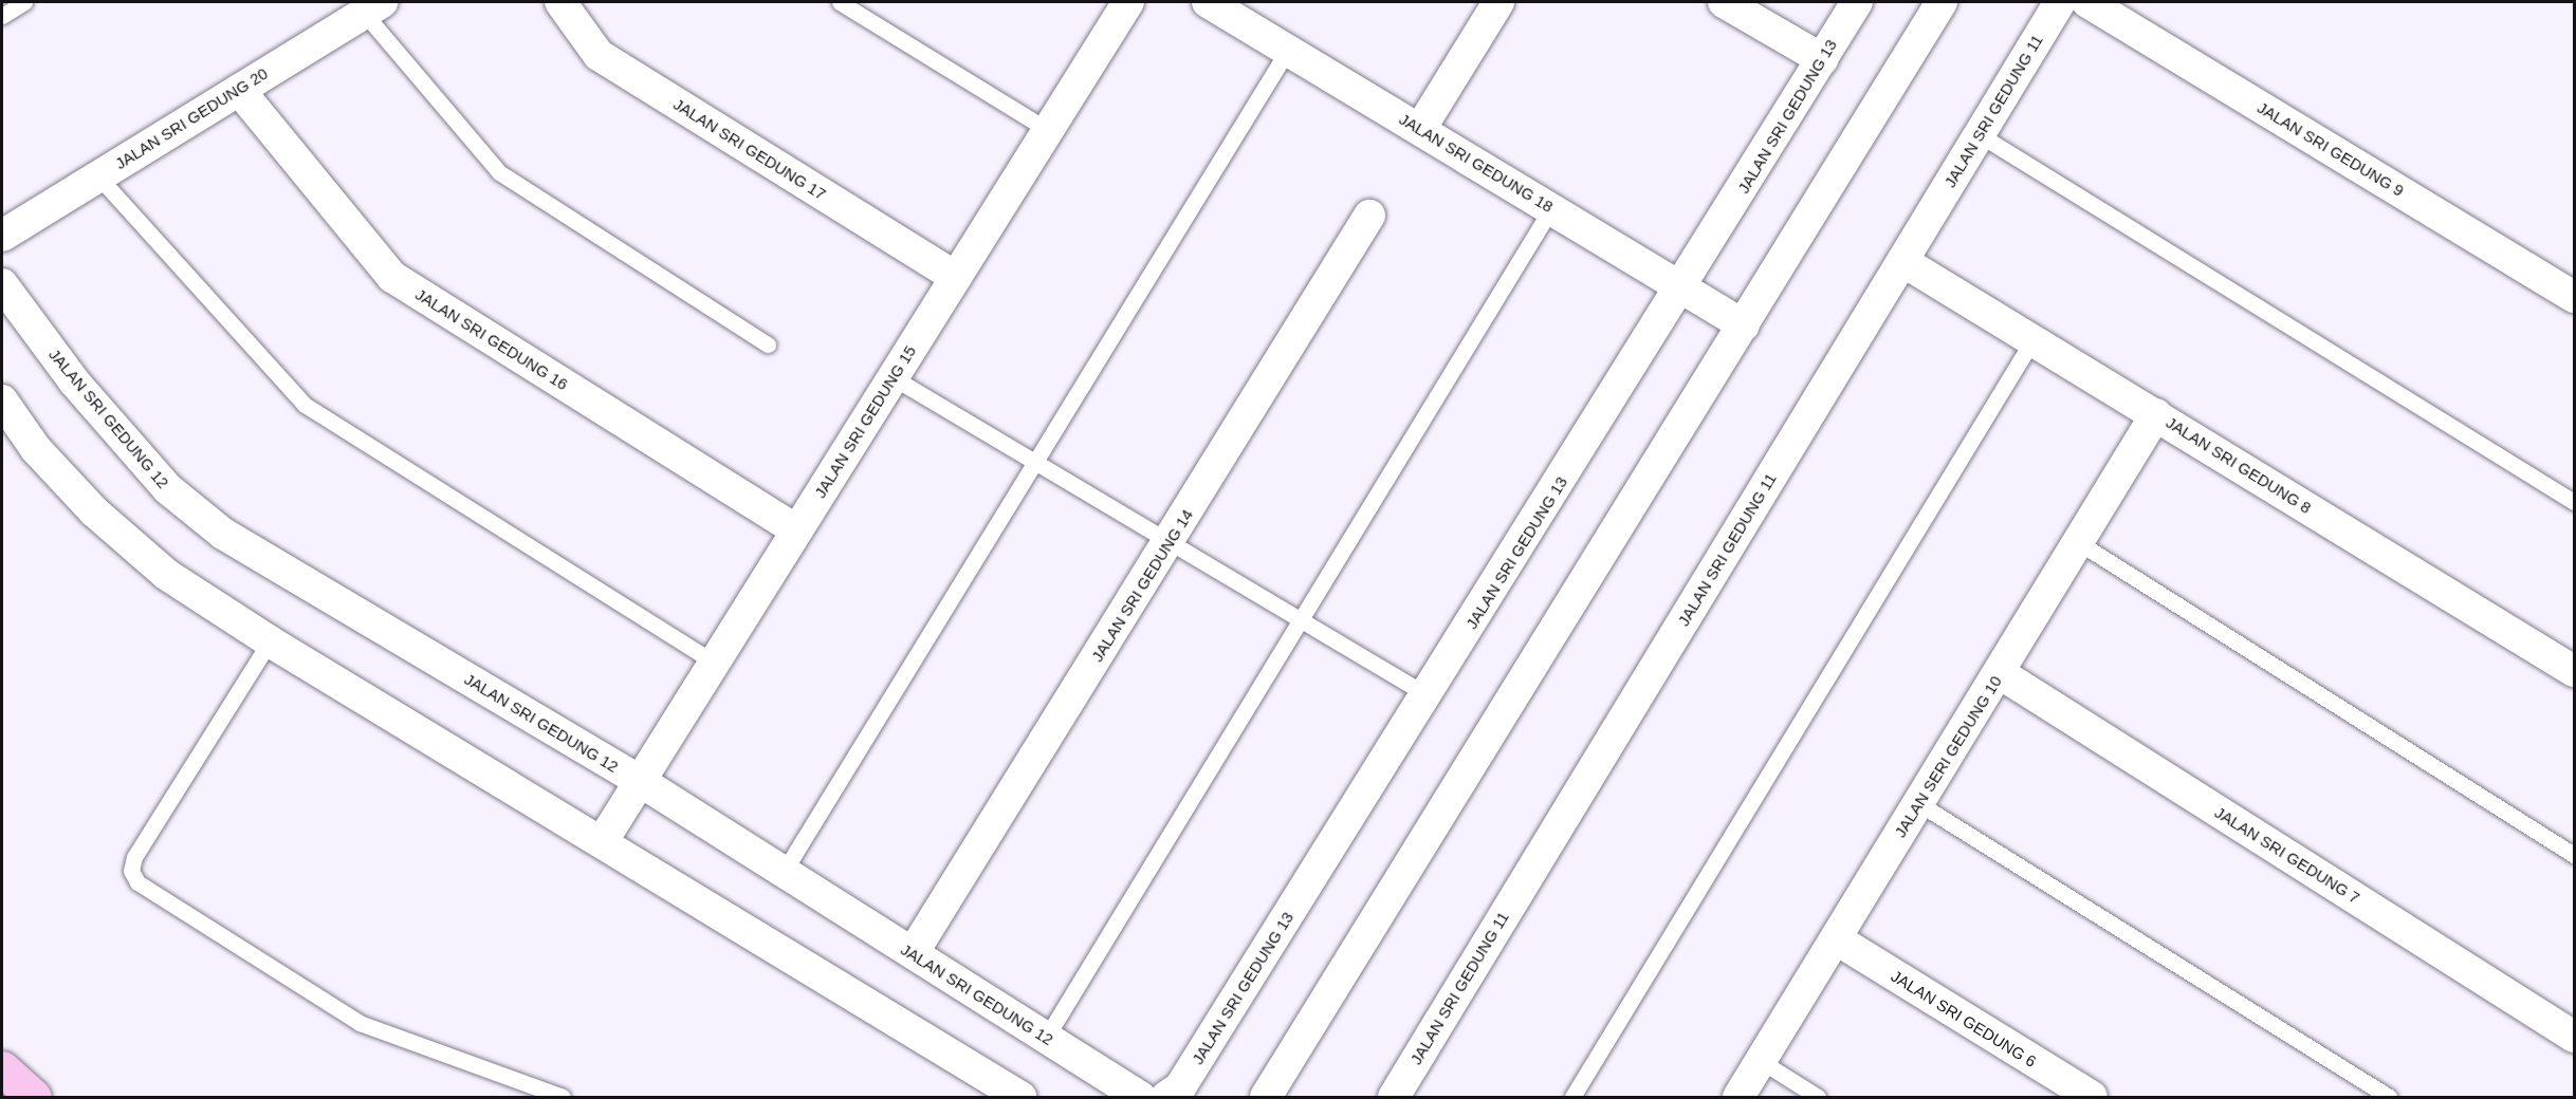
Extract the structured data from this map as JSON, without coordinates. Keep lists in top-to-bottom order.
{
  "streets": {
    "street": [
      "JALAN SRI GEDUNG 11",
      "JALAN SRI GEDUNG 13",
      "JALAN SRI GEDUNG 20",
      "JALAN SRI GEDUNG 17",
      "JALAN SRI GEDUNG 9",
      "JALAN SRI GEDUNG 18",
      "JALAN SRI GEDUNG 16",
      "JALAN SRI GEDUNG 12",
      "JALAN SRI GEDUNG 15",
      "JALAN SRI GEDUNG 8",
      "JALAN SRI GEDUNG 14",
      "JALAN SERI GEDUNG 10",
      "JALAN SRI GEDUNG 7",
      "JALAN SRI GEDUNG 6"
    ]
  },
  "crossings": [
    ["JALAN SRI GEDUNG 11", "JALAN SRI GEDUNG 8"],
    ["JALAN SRI GEDUNG 13", "JALAN SRI GEDUNG 18"],
    ["JALAN SRI GEDUNG 20", "JALAN SRI GEDUNG 16"],
    ["JALAN SRI GEDUNG 17", "JALAN SRI GEDUNG 15"],
    ["JALAN SRI GEDUNG 16", "JALAN SRI GEDUNG 15"],
    ["JALAN SRI GEDUNG 12", "JALAN SRI GEDUNG 15"],
    ["JALAN SRI GEDUNG 12", "JALAN SRI GEDUNG 14"],
    ["JALAN SRI GEDUNG 8", "JALAN SERI GEDUNG 10"],
    ["JALAN SERI GEDUNG 10", "JALAN SRI GEDUNG 7"],
    ["JALAN SERI GEDUNG 10", "JALAN SRI GEDUNG 6"]
  ]
}
